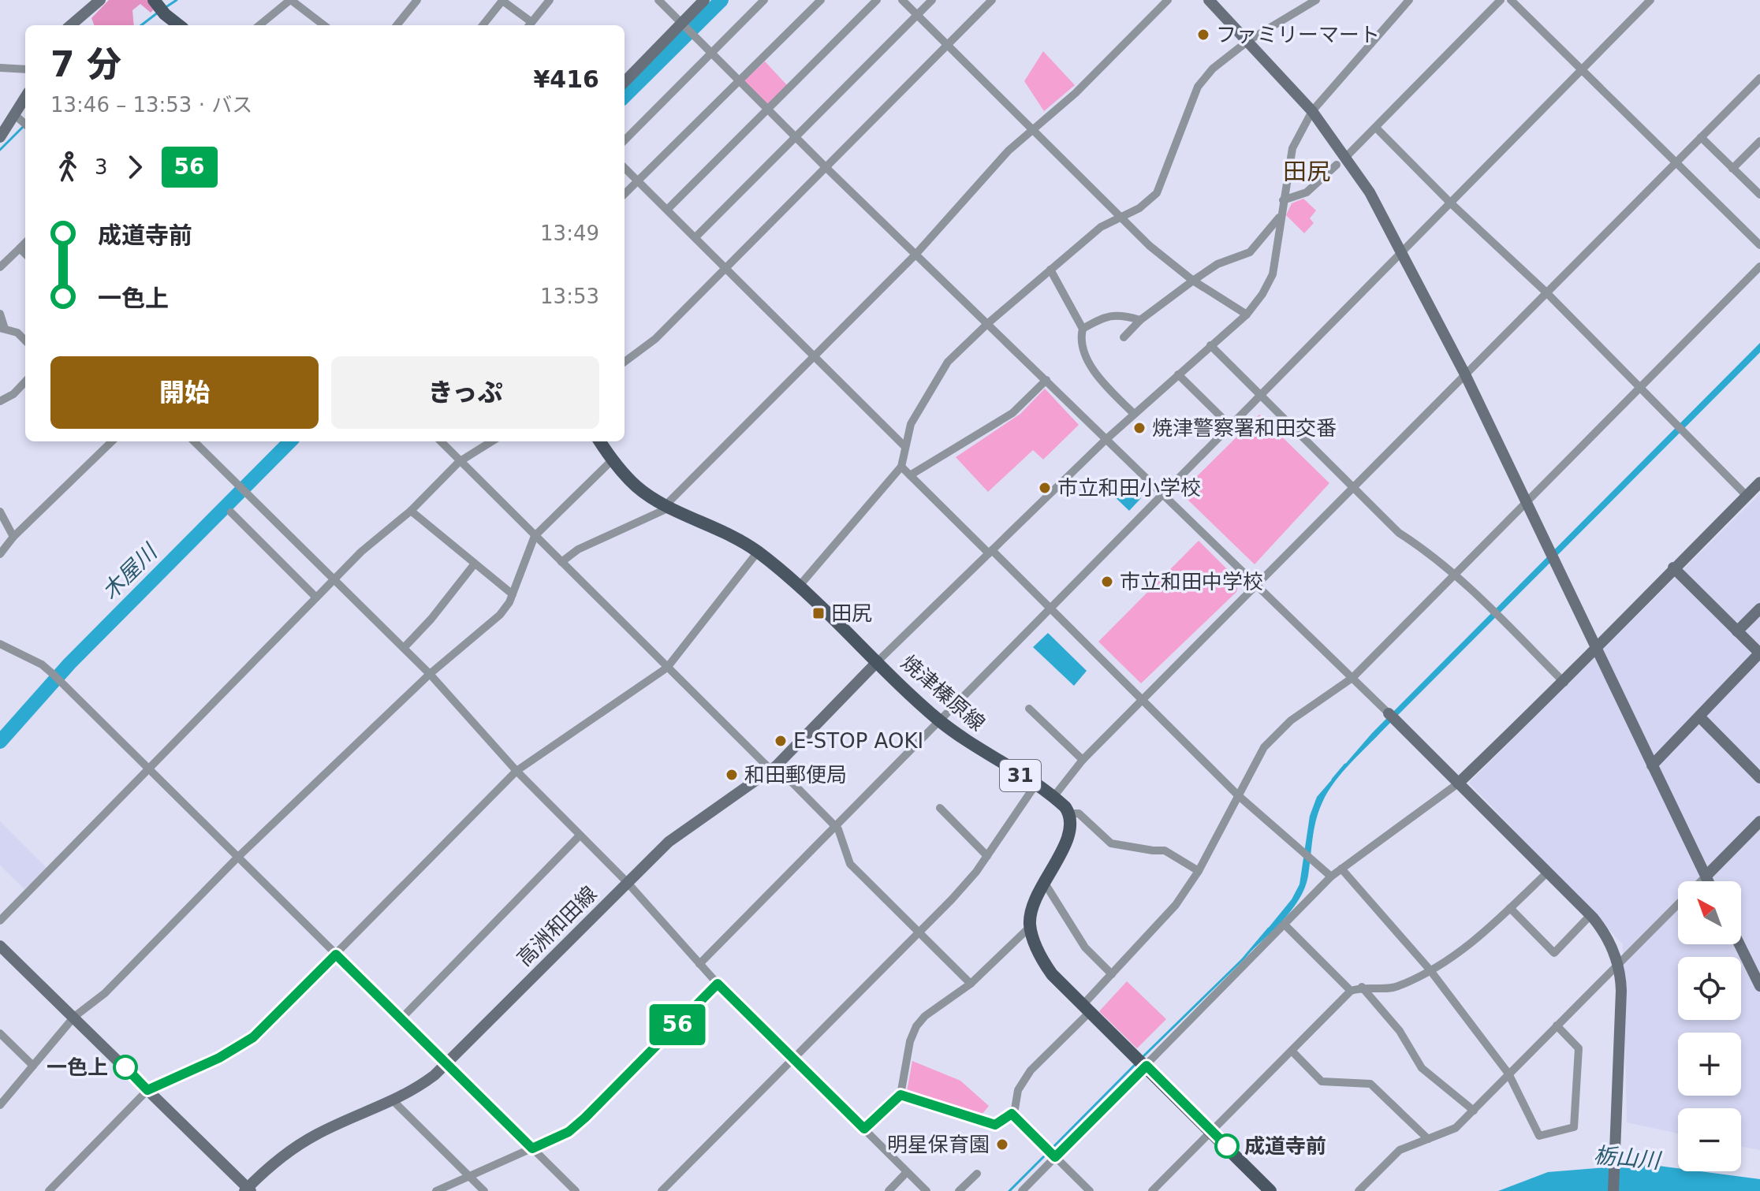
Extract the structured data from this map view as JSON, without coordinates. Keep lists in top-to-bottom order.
{
  "streets": {
    "main road": ["焼津榛原線", "31"],
    "street": ["高洲和田線"]
  },
  "crossings": [
    ["焼津榛原線", "高洲和田線"]
  ],
  "districts": ["田尻"],
  "water": ["木屋川", "栃山川"],
  "places": {
    "other": [
      "ファミリーマート",
      "焼津警察署和田交番",
      "市立和田小学校",
      "市立和田中学校",
      "E-STOP AOKI",
      "和田郵便局",
      "一色上",
      "明星保育園",
      "成道寺前"
    ],
    "transit": ["田尻"]
  },
  "lines": ["bus line 56"],
  "north": "top left",
  "page": {
    "on_map": "56",
    "heading": ["7 分", "13:46 – 13:53 · バス", "¥416"],
    "legs": ["3", "56"],
    "list": [
      {
        "name": "成道寺前",
        "value": "13:49"
      },
      {
        "name": "一色上",
        "value": "13:53"
      }
    ],
    "buttons": ["開始", "きっぷ"],
    "map_buttons": ["+", "−"]
  }
}
